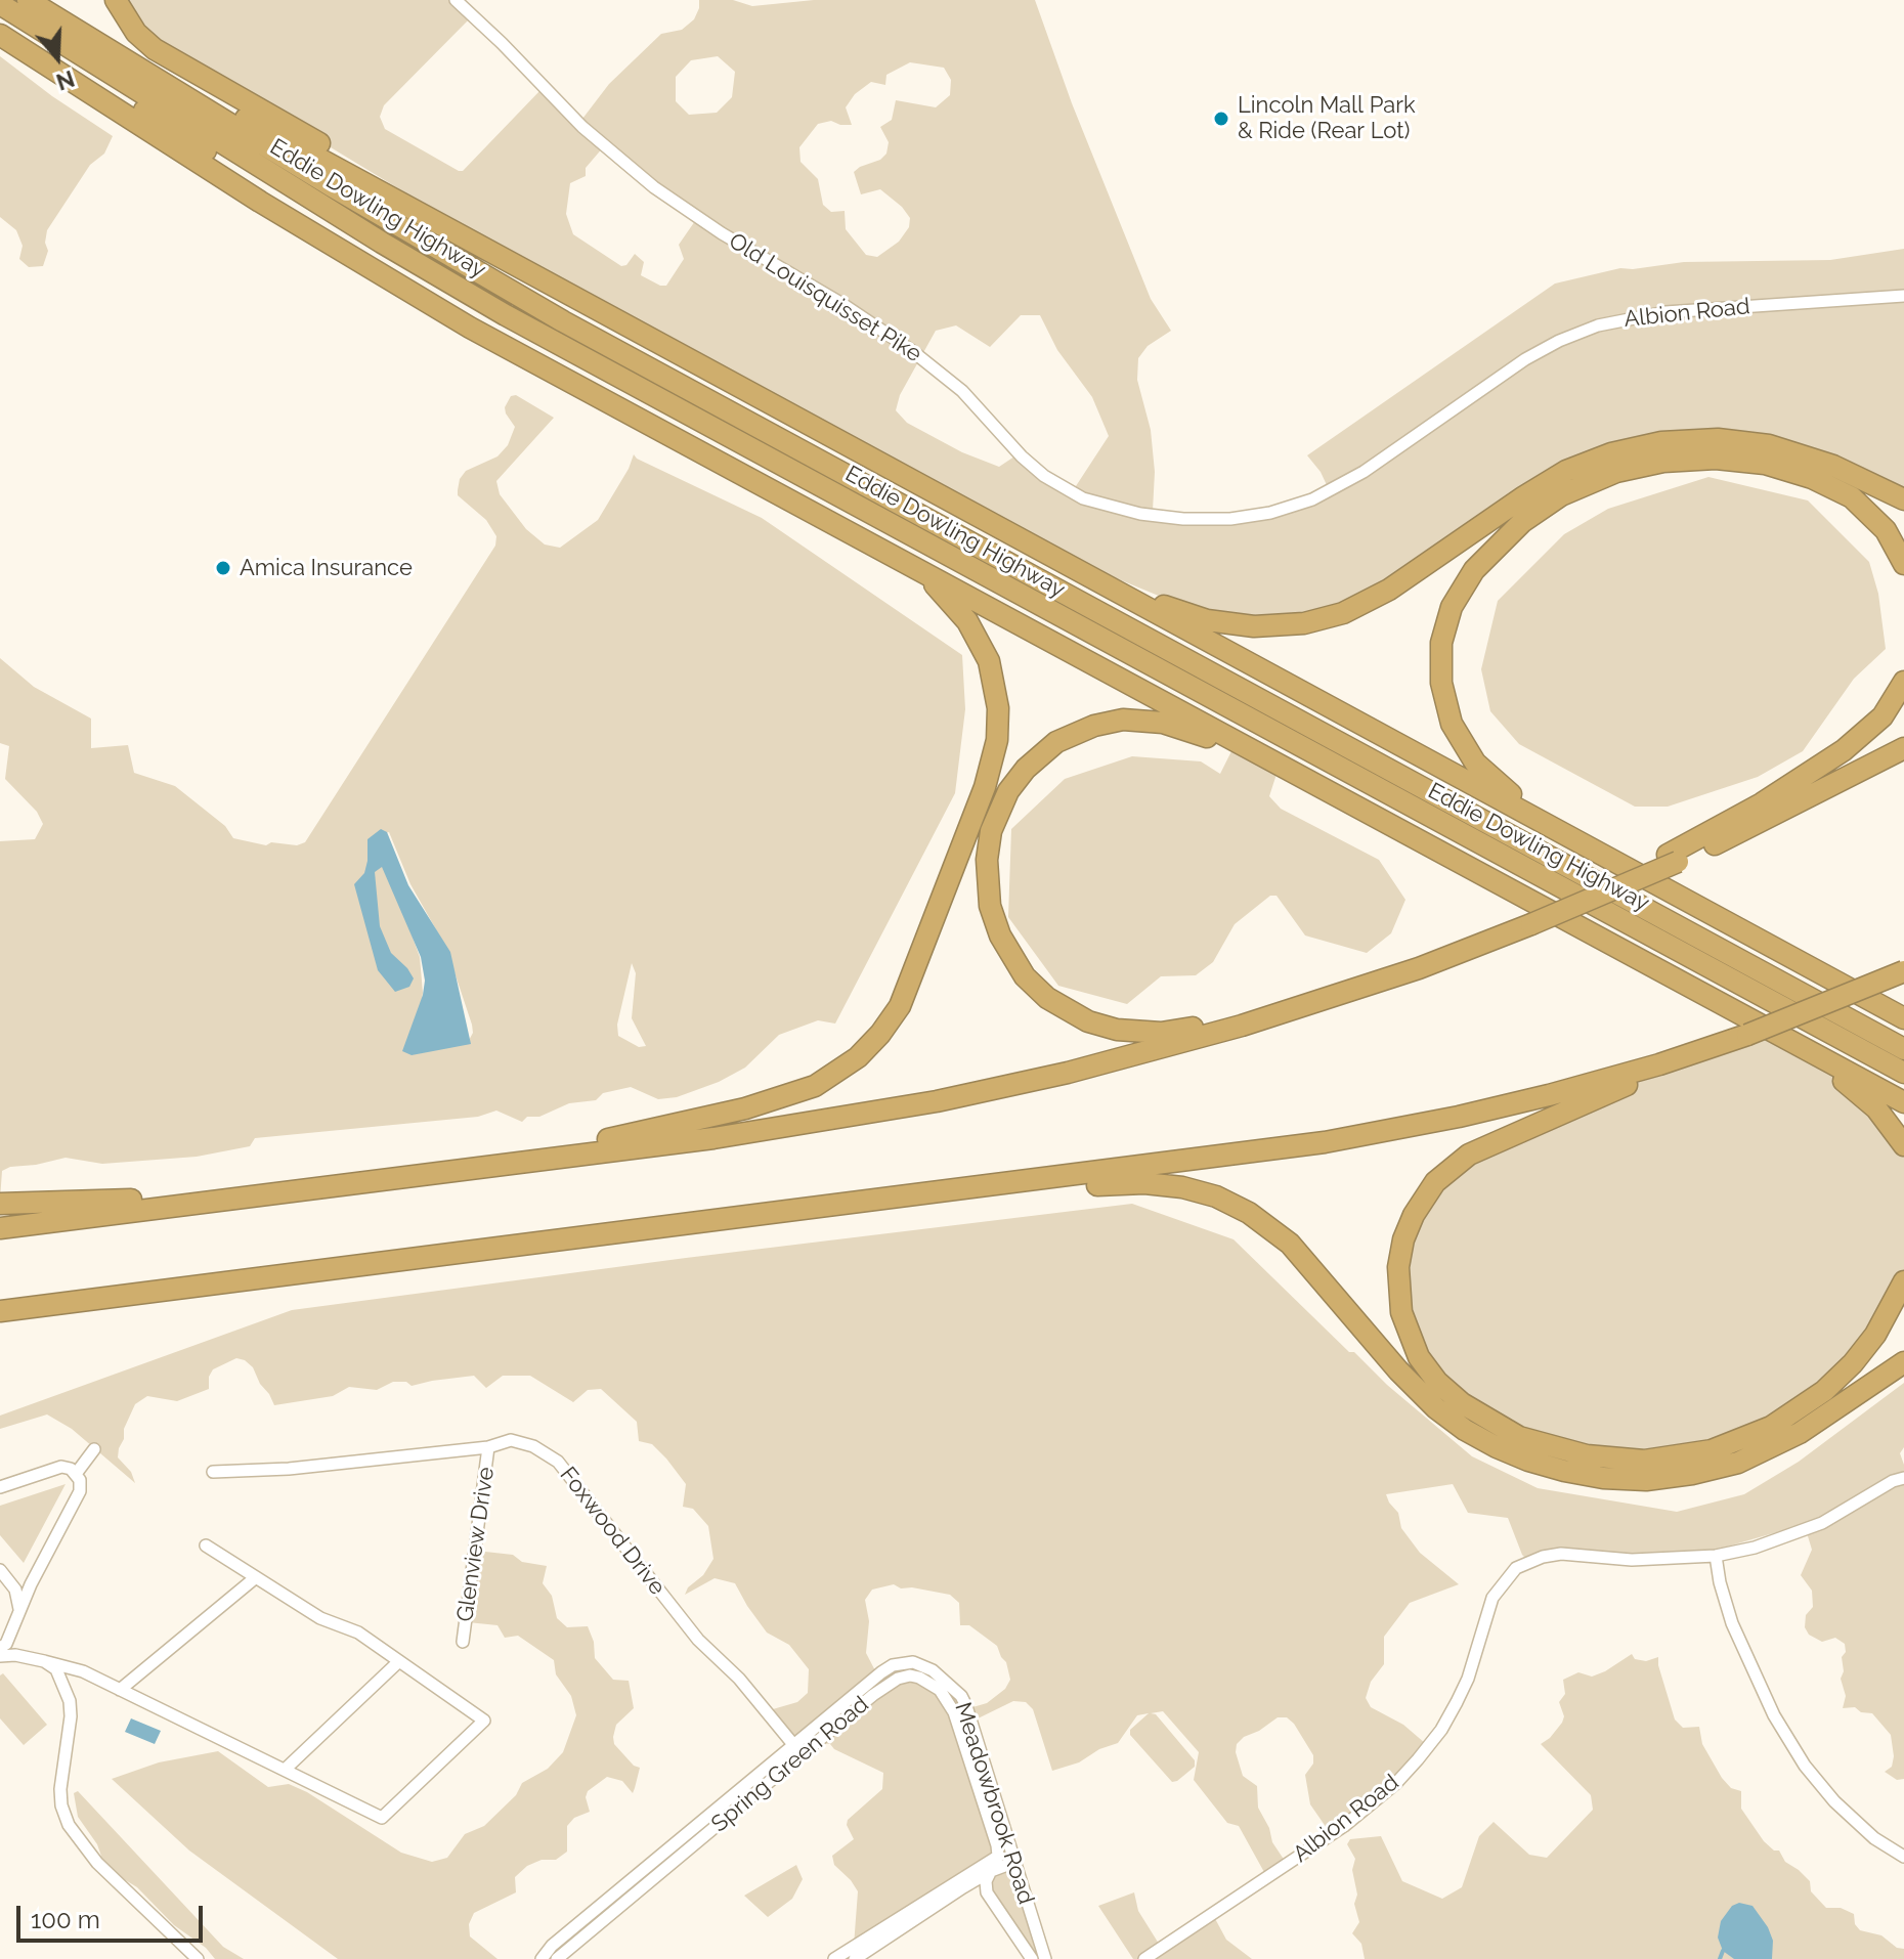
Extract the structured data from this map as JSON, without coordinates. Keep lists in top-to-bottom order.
{
  "streets": {
    "highway": ["Eddie Dowling Highway"],
    "street": [
      "Old Louisquisset Pike",
      "Albion Road",
      "Foxwood Drive",
      "Glenview Drive",
      "Spring Green Road",
      "Meadowbrook Road"
    ]
  },
  "crossings": [
    ["Old Louisquisset Pike", "Albion Road"],
    ["Foxwood Drive", "Glenview Drive"],
    ["Foxwood Drive", "Spring Green Road"],
    ["Foxwood Drive", "Meadowbrook Road"],
    ["Spring Green Road", "Meadowbrook Road"]
  ],
  "places": ["Lincoln Mall Park & Ride (Rear Lot)", "Amica Insurance"],
  "scale_bar": "100 m",
  "north": "bottom"
}
